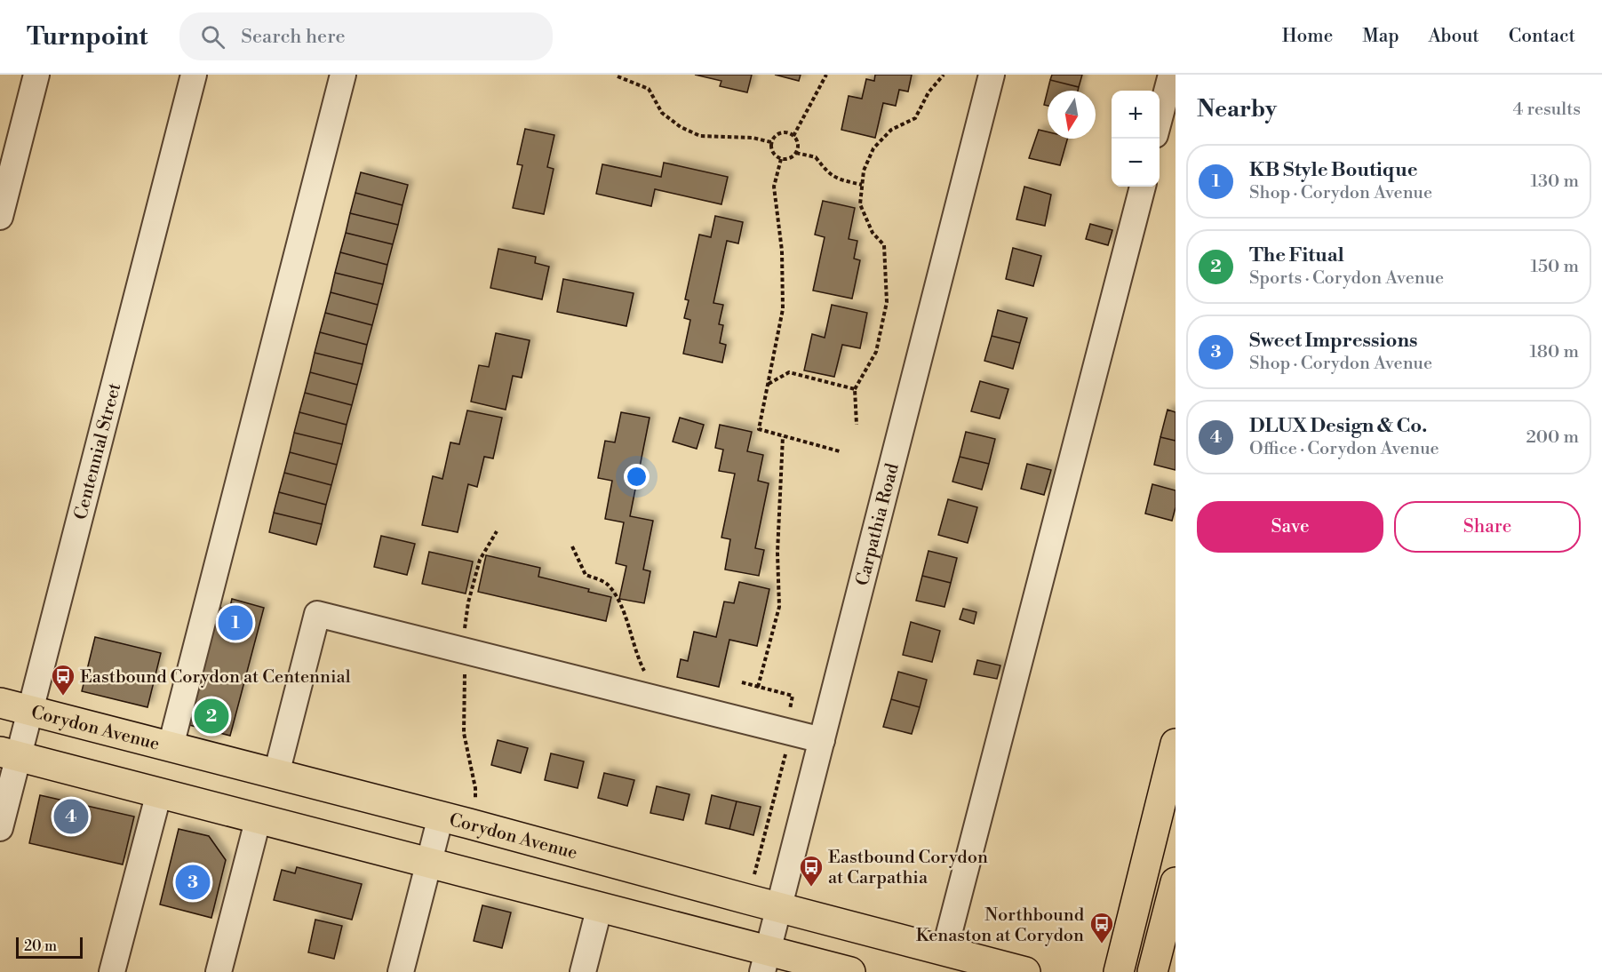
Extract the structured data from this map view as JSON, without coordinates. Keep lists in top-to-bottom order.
{
  "streets": {
    "main road": ["Corydon Avenue"],
    "street": ["Centennial Street", "Carpathia Road"]
  },
  "crossings": [
    ["Centennial Street", "Corydon Avenue"],
    ["Carpathia Road", "Corydon Avenue"]
  ],
  "places": {
    "bus stop": ["Eastbound Corydon at Centennial", "Eastbound Corydon at Carpathia", "Northbound Kenaston at Corydon"]
  },
  "scale_bar": "20 m",
  "north": "bottom",
  "page": {
    "header": "Turnpoint",
    "search": "Search here",
    "nav": [
      "Home",
      "Map",
      "About",
      "Contact"
    ],
    "heading": ["Nearby", "4 results"],
    "map_buttons": ["+", "−"],
    "list": [
      {
        "mark": "1",
        "name": "KB Style Boutique",
        "note": "Shop · Corydon Avenue",
        "value": "130 m"
      },
      {
        "mark": "2",
        "name": "The Fitual",
        "note": "Sports · Corydon Avenue",
        "value": "150 m"
      },
      {
        "mark": "3",
        "name": "Sweet Impressions",
        "note": "Shop · Corydon Avenue",
        "value": "180 m"
      },
      {
        "mark": "4",
        "name": "DLUX Design & Co.",
        "note": "Office · Corydon Avenue",
        "value": "200 m"
      }
    ],
    "buttons": ["Save", "Share"],
    "pins": [
      "1",
      "2",
      "4",
      "3"
    ],
    "scale": "20 m"
  }
}
